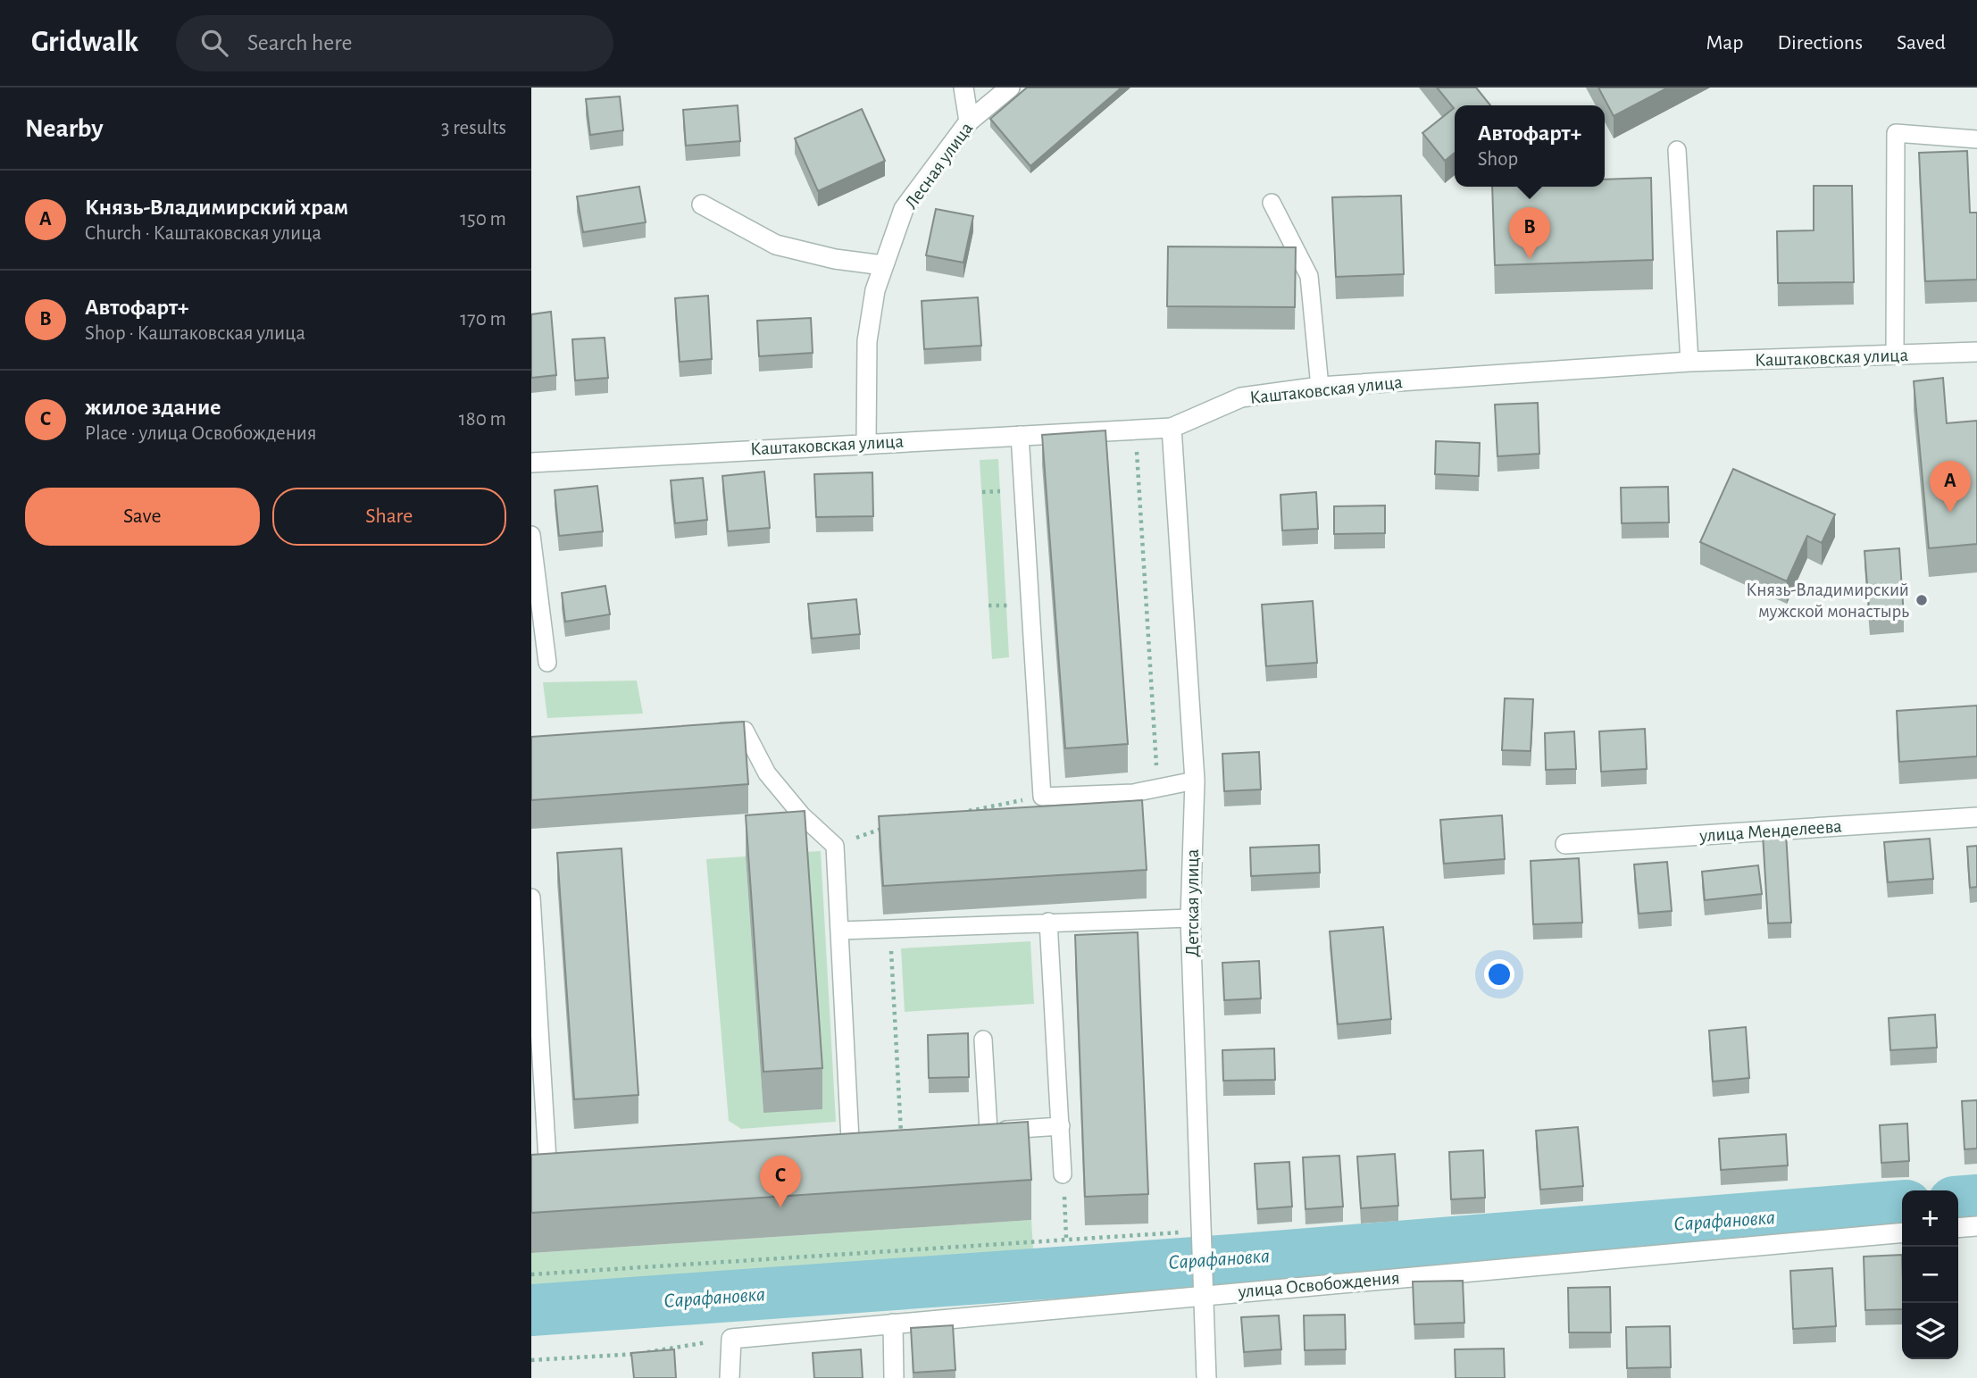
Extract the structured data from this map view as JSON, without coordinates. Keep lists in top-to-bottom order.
{
  "streets": {
    "street": [
      "Лесная улица",
      "Каштаковская улица",
      "улица Менделеева",
      "Детская улица",
      "улица Освобождения"
    ]
  },
  "crossings": [
    ["Лесная улица", "Каштаковская улица"],
    ["Каштаковская улица", "Детская улица"],
    ["Детская улица", "улица Освобождения"]
  ],
  "water": ["Сарафановка"],
  "places": ["Князь-Владимирский мужской монастырь"],
  "page": {
    "header": "Gridwalk",
    "search": "Search here",
    "nav": ["Map", "Directions", "Saved"],
    "heading": ["Nearby", "3 results"],
    "popup": ["Автофарт+", "Shop"],
    "list": [
      {
        "mark": "A",
        "name": "Князь-Владимирский храм",
        "note": "Church · Каштаковская улица",
        "value": "150 m"
      },
      {
        "mark": "B",
        "name": "Автофарт+",
        "note": "Shop · Каштаковская улица",
        "value": "170 m"
      },
      {
        "mark": "C",
        "name": "жилое здание",
        "note": "Place · улица Освобождения",
        "value": "180 m"
      }
    ],
    "pins": ["B", "A", "C"],
    "buttons": ["Save", "Share"],
    "map_buttons": ["+", "−"]
  }
}
